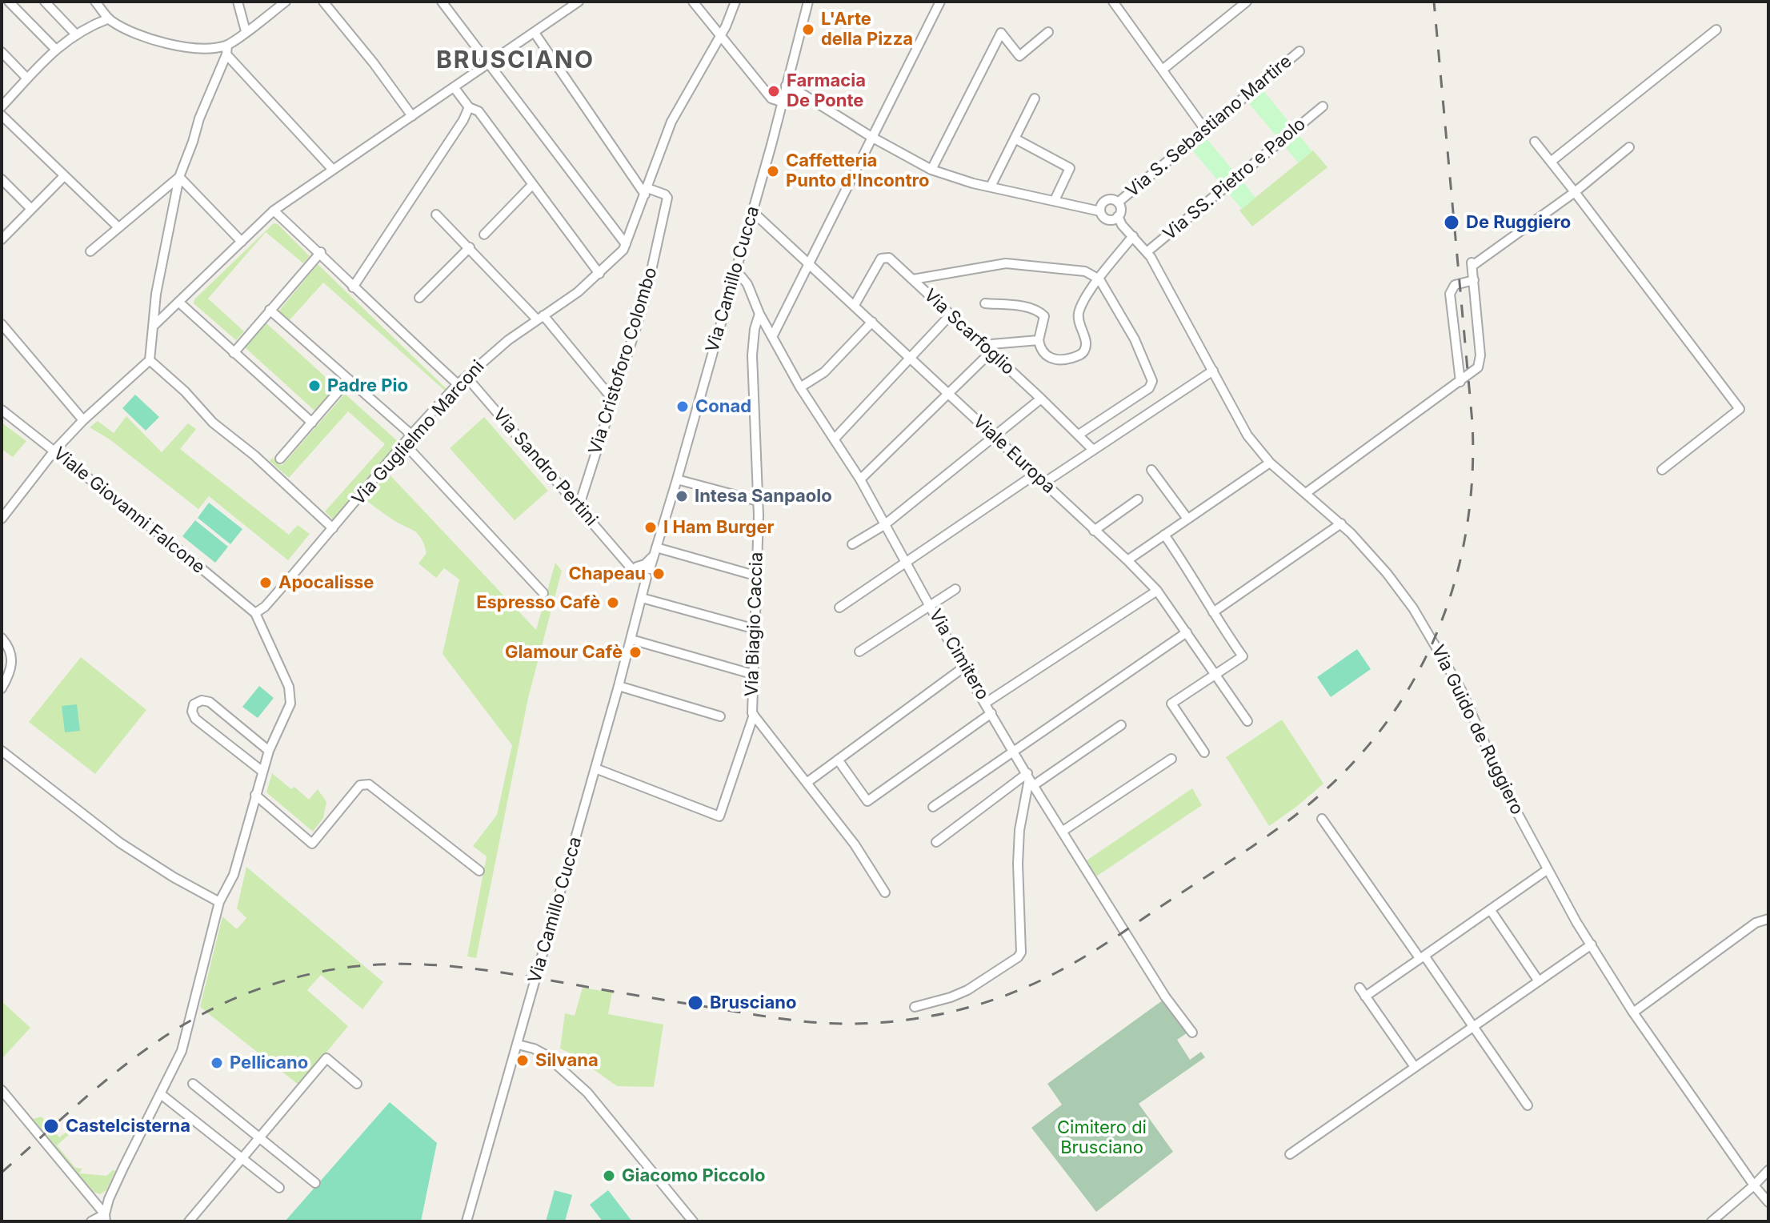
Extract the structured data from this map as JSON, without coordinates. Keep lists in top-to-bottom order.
{
  "streets": {
    "street": [
      "Via S. Sebastiano Martire",
      "Via SS. Pietro e Paolo",
      "Via Camillo Cucca",
      "Via Scarfoglio",
      "Via Cristoforo Colombo",
      "Via Guglielmo Marconi",
      "Viale Europa",
      "Via Sandro Pertini",
      "Viale Giovanni Falcone",
      "Via Biagio Caccia",
      "Via Cimitero",
      "Via Guido de Ruggiero"
    ]
  },
  "crossings": [
    ["Via S. Sebastiano Martire", "Via Guido de Ruggiero"],
    ["Via SS. Pietro e Paolo", "Via Guido de Ruggiero"],
    ["Via Camillo Cucca", "Viale Europa"],
    ["Via Camillo Cucca", "Via Sandro Pertini"],
    ["Via Camillo Cucca", "Via Cimitero"],
    ["Via Scarfoglio", "Viale Europa"],
    ["Via Cristoforo Colombo", "Via Guglielmo Marconi"],
    ["Via Cristoforo Colombo", "Via Sandro Pertini"],
    ["Via Guglielmo Marconi", "Via Sandro Pertini"],
    ["Via Guglielmo Marconi", "Viale Giovanni Falcone"],
    ["Via Biagio Caccia", "Via Cimitero"]
  ],
  "districts": ["BRUSCIANO"],
  "parks": ["Cimitero di Brusciano"],
  "places": [
    "L'Arte della Pizza",
    "Farmacia De Ponte",
    "Caffetteria Punto d'Incontro",
    "De Ruggiero",
    "Padre Pio",
    "Conad",
    "Intesa Sanpaolo",
    "I Ham Burger",
    "Chapeau",
    "Apocalisse",
    "Espresso Cafè",
    "Glamour Cafè",
    "Brusciano",
    "Silvana",
    "Pellicano",
    "Castelcisterna",
    "Giacomo Piccolo"
  ]
}
